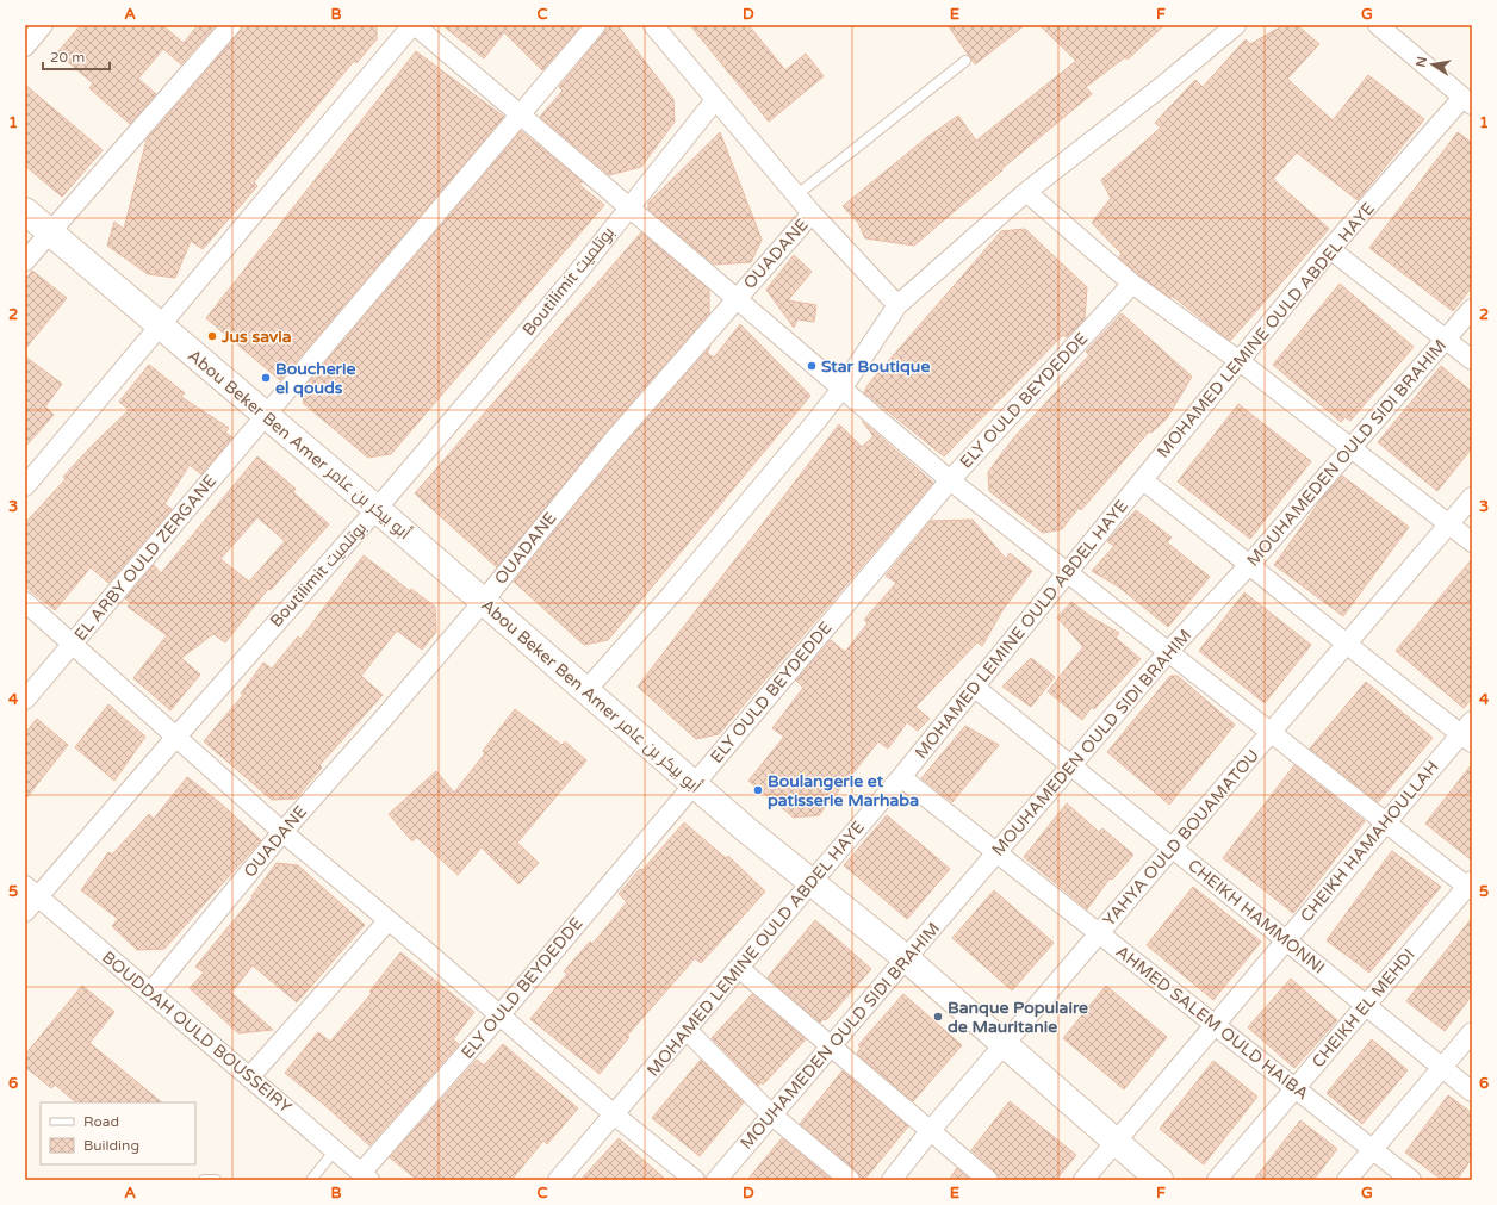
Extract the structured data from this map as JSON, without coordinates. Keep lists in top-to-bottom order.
{
  "streets": {
    "street": [
      "OUADANE",
      "Boutilimit بوتلميت",
      "MOHAMED LEMINE OULD ABDEL HAYE",
      "ELY OULD BEYDEDDE",
      "Abou Beker Ben Amer أبو بيكر بن عامر",
      "MOUHAMEDEN OULD SIDI BRAHIM",
      "EL ARBY OULD ZERGANE",
      "YAHYA OULD BOUAMATOU",
      "CHEIKH HAMAHOULLAH",
      "CHEIKH HAMMONNI",
      "CHEIKH EL MEHDI",
      "AHMED SALEM OULD HAIBA",
      "BOUDDAH OULD BOUSSEIRY"
    ]
  },
  "crossings": [
    ["OUADANE", "Abou Beker Ben Amer أبو بيكر بن عامر"],
    ["OUADANE", "BOUDDAH OULD BOUSSEIRY"],
    ["Boutilimit بوتلميت", "Abou Beker Ben Amer أبو بيكر بن عامر"],
    ["Boutilimit بوتلميت", "BOUDDAH OULD BOUSSEIRY"],
    ["MOHAMED LEMINE OULD ABDEL HAYE", "Abou Beker Ben Amer أبو بيكر بن عامر"],
    ["MOHAMED LEMINE OULD ABDEL HAYE", "CHEIKH HAMMONNI"],
    ["MOHAMED LEMINE OULD ABDEL HAYE", "AHMED SALEM OULD HAIBA"],
    ["ELY OULD BEYDEDDE", "Abou Beker Ben Amer أبو بيكر بن عامر"],
    ["ELY OULD BEYDEDDE", "BOUDDAH OULD BOUSSEIRY"],
    ["Abou Beker Ben Amer أبو بيكر بن عامر", "MOUHAMEDEN OULD SIDI BRAHIM"],
    ["Abou Beker Ben Amer أبو بيكر بن عامر", "EL ARBY OULD ZERGANE"],
    ["Abou Beker Ben Amer أبو بيكر بن عامر", "YAHYA OULD BOUAMATOU"],
    ["Abou Beker Ben Amer أبو بيكر بن عامر", "CHEIKH HAMAHOULLAH"],
    ["MOUHAMEDEN OULD SIDI BRAHIM", "CHEIKH HAMMONNI"],
    ["MOUHAMEDEN OULD SIDI BRAHIM", "AHMED SALEM OULD HAIBA"],
    ["YAHYA OULD BOUAMATOU", "CHEIKH HAMMONNI"],
    ["YAHYA OULD BOUAMATOU", "AHMED SALEM OULD HAIBA"],
    ["CHEIKH HAMAHOULLAH", "CHEIKH HAMMONNI"],
    ["CHEIKH HAMAHOULLAH", "AHMED SALEM OULD HAIBA"],
    ["CHEIKH HAMMONNI", "CHEIKH EL MEHDI"],
    ["CHEIKH EL MEHDI", "AHMED SALEM OULD HAIBA"]
  ],
  "places": [
    "Jus savia",
    "Star Boutique",
    "Boucherie el qouds",
    "Boulangerie et patisserie Marhaba",
    "Banque Populaire de Mauritanie"
  ],
  "legend": ["Road", "Building"],
  "scale_bar": "20 m",
  "north": "left",
  "grid": {
    "columns": [
      "A",
      "B",
      "C",
      "D",
      "E",
      "F",
      "G"
    ],
    "rows": [
      "1",
      "2",
      "3",
      "4",
      "5",
      "6"
    ]
  }
}
